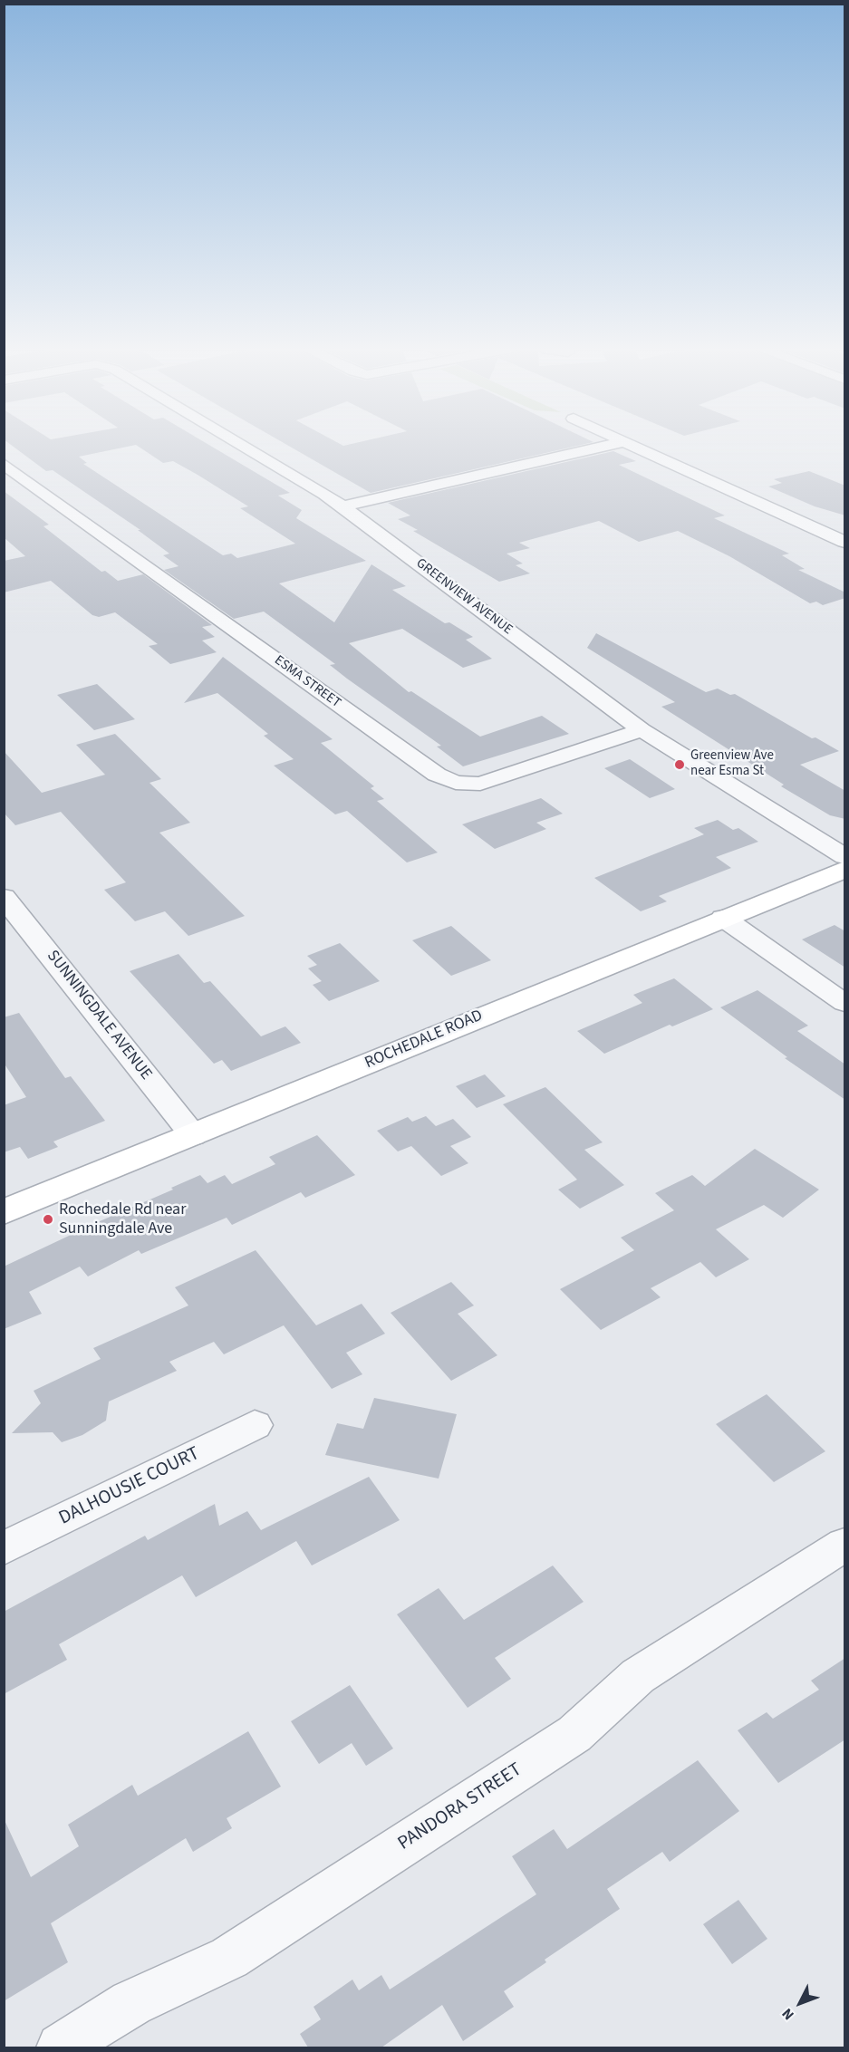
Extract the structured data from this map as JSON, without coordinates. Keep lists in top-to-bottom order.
{
  "streets": {
    "main road": ["ROCHEDALE ROAD"],
    "street": [
      "GREENVIEW AVENUE",
      "ESMA STREET",
      "SUNNINGDALE AVENUE",
      "DALHOUSIE COURT",
      "PANDORA STREET"
    ]
  },
  "crossings": [
    ["GREENVIEW AVENUE", "ESMA STREET"],
    ["SUNNINGDALE AVENUE", "ROCHEDALE ROAD"]
  ],
  "places": ["Greenview Ave near Esma St", "Rochedale Rd near Sunningdale Ave"],
  "north": "bottom left"
}
